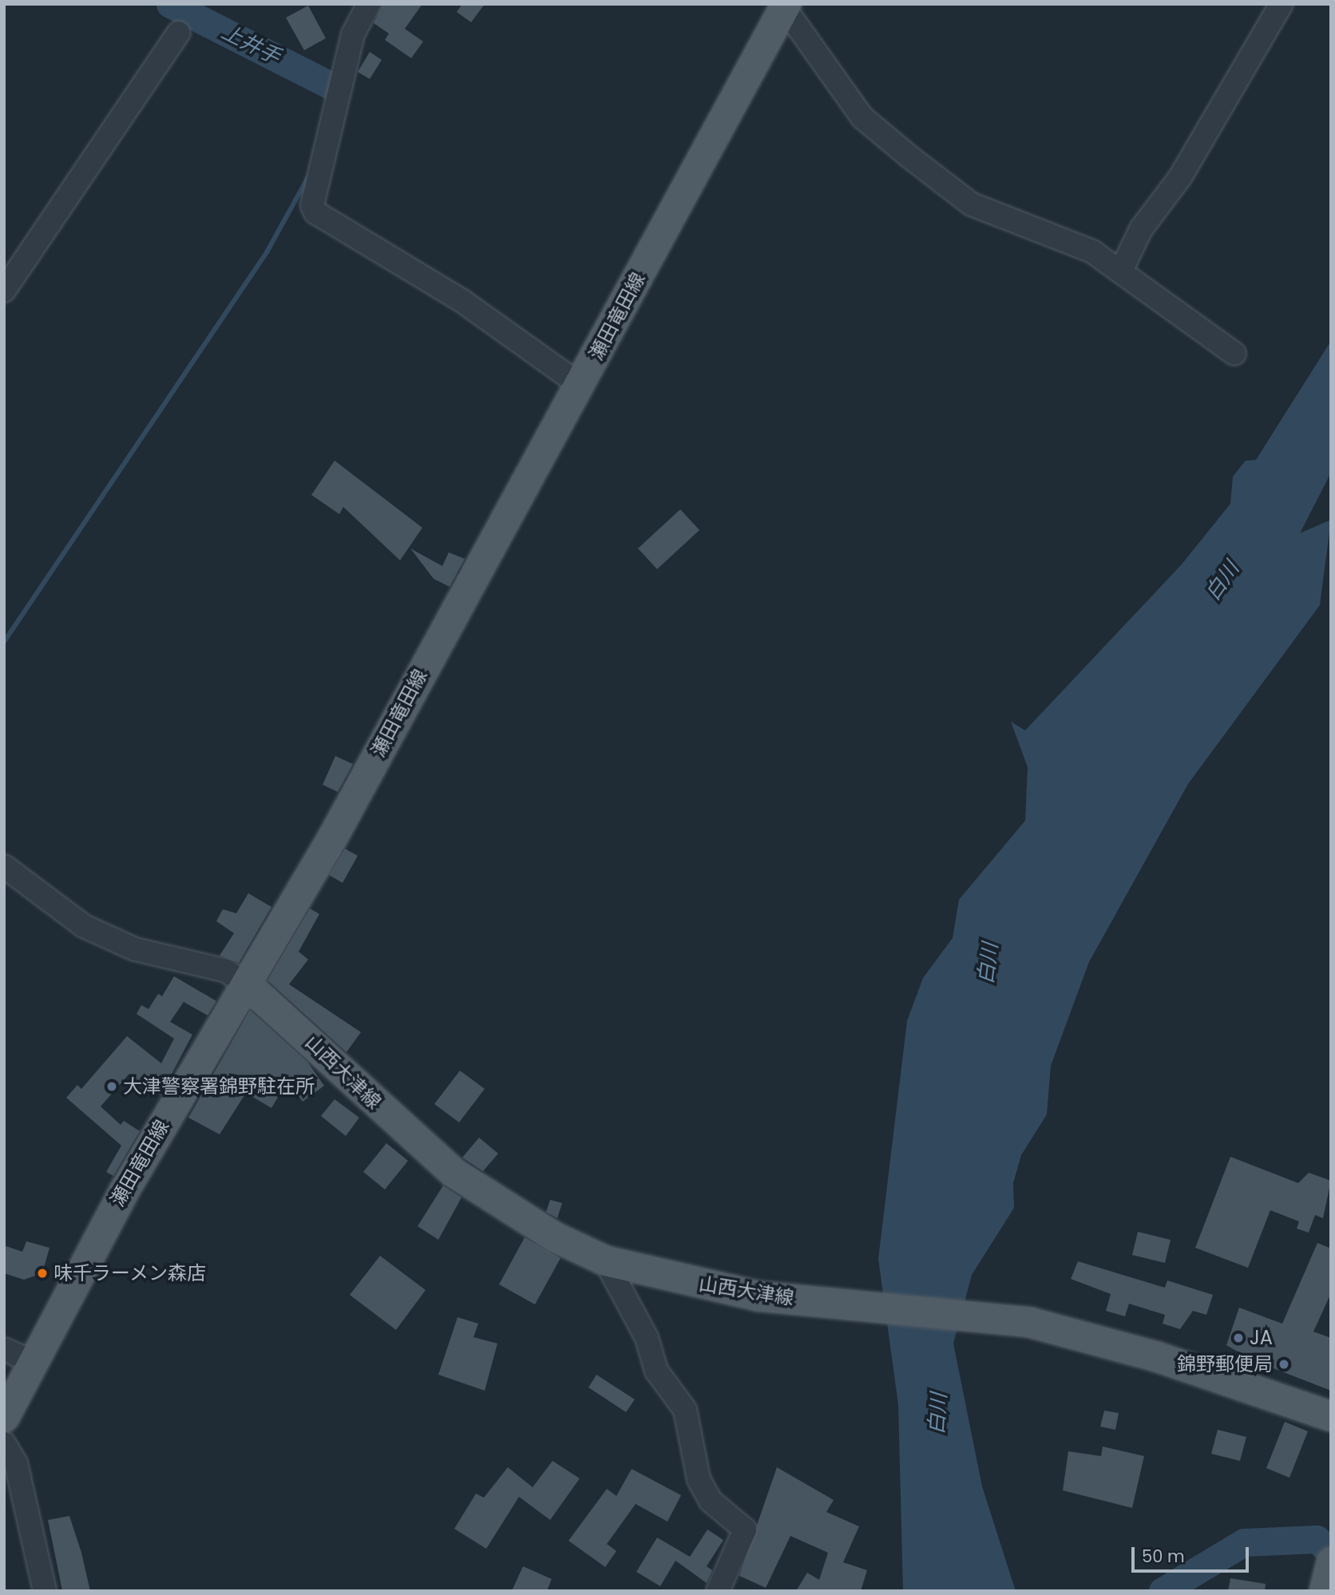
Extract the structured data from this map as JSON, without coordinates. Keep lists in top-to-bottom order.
{
  "streets": {
    "main road": ["瀬田竜田線", "山西大津線"]
  },
  "crossings": [
    ["瀬田竜田線", "山西大津線"]
  ],
  "water": ["上井手", "白川"],
  "places": [
    "大津警察署錦野駐在所",
    "味千ラーメン森店",
    "JA",
    "錦野郵便局"
  ],
  "scale_bar": "50 m"
}
